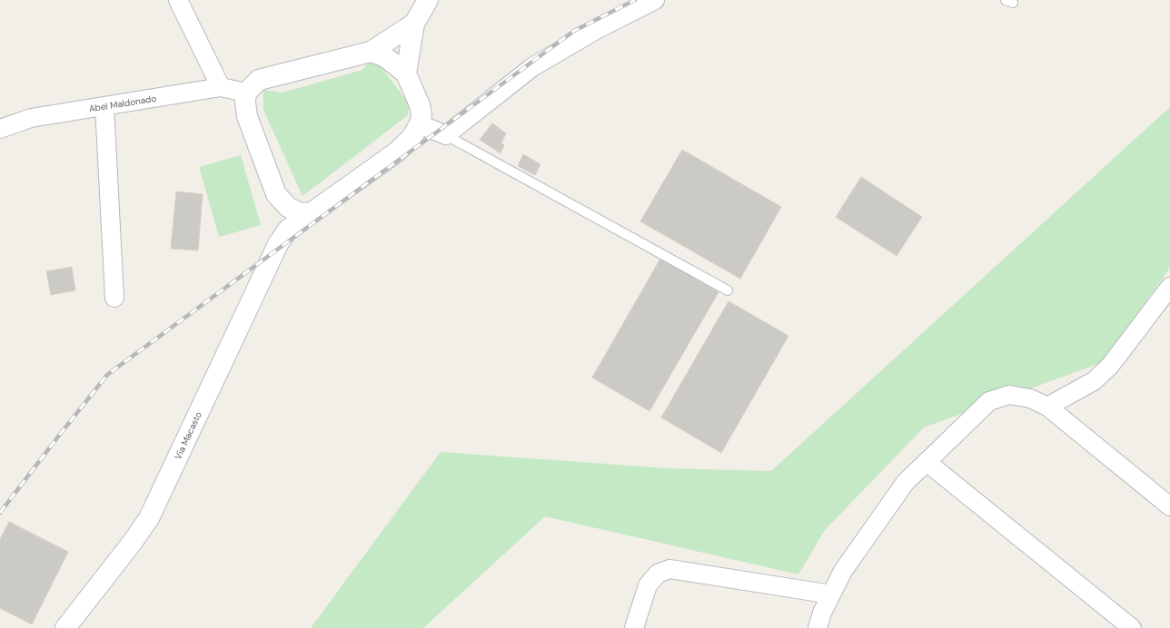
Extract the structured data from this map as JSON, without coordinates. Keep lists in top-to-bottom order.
{
  "streets": {
    "street": ["Abel Maldonado", "Via Macasto"]
  }
}
